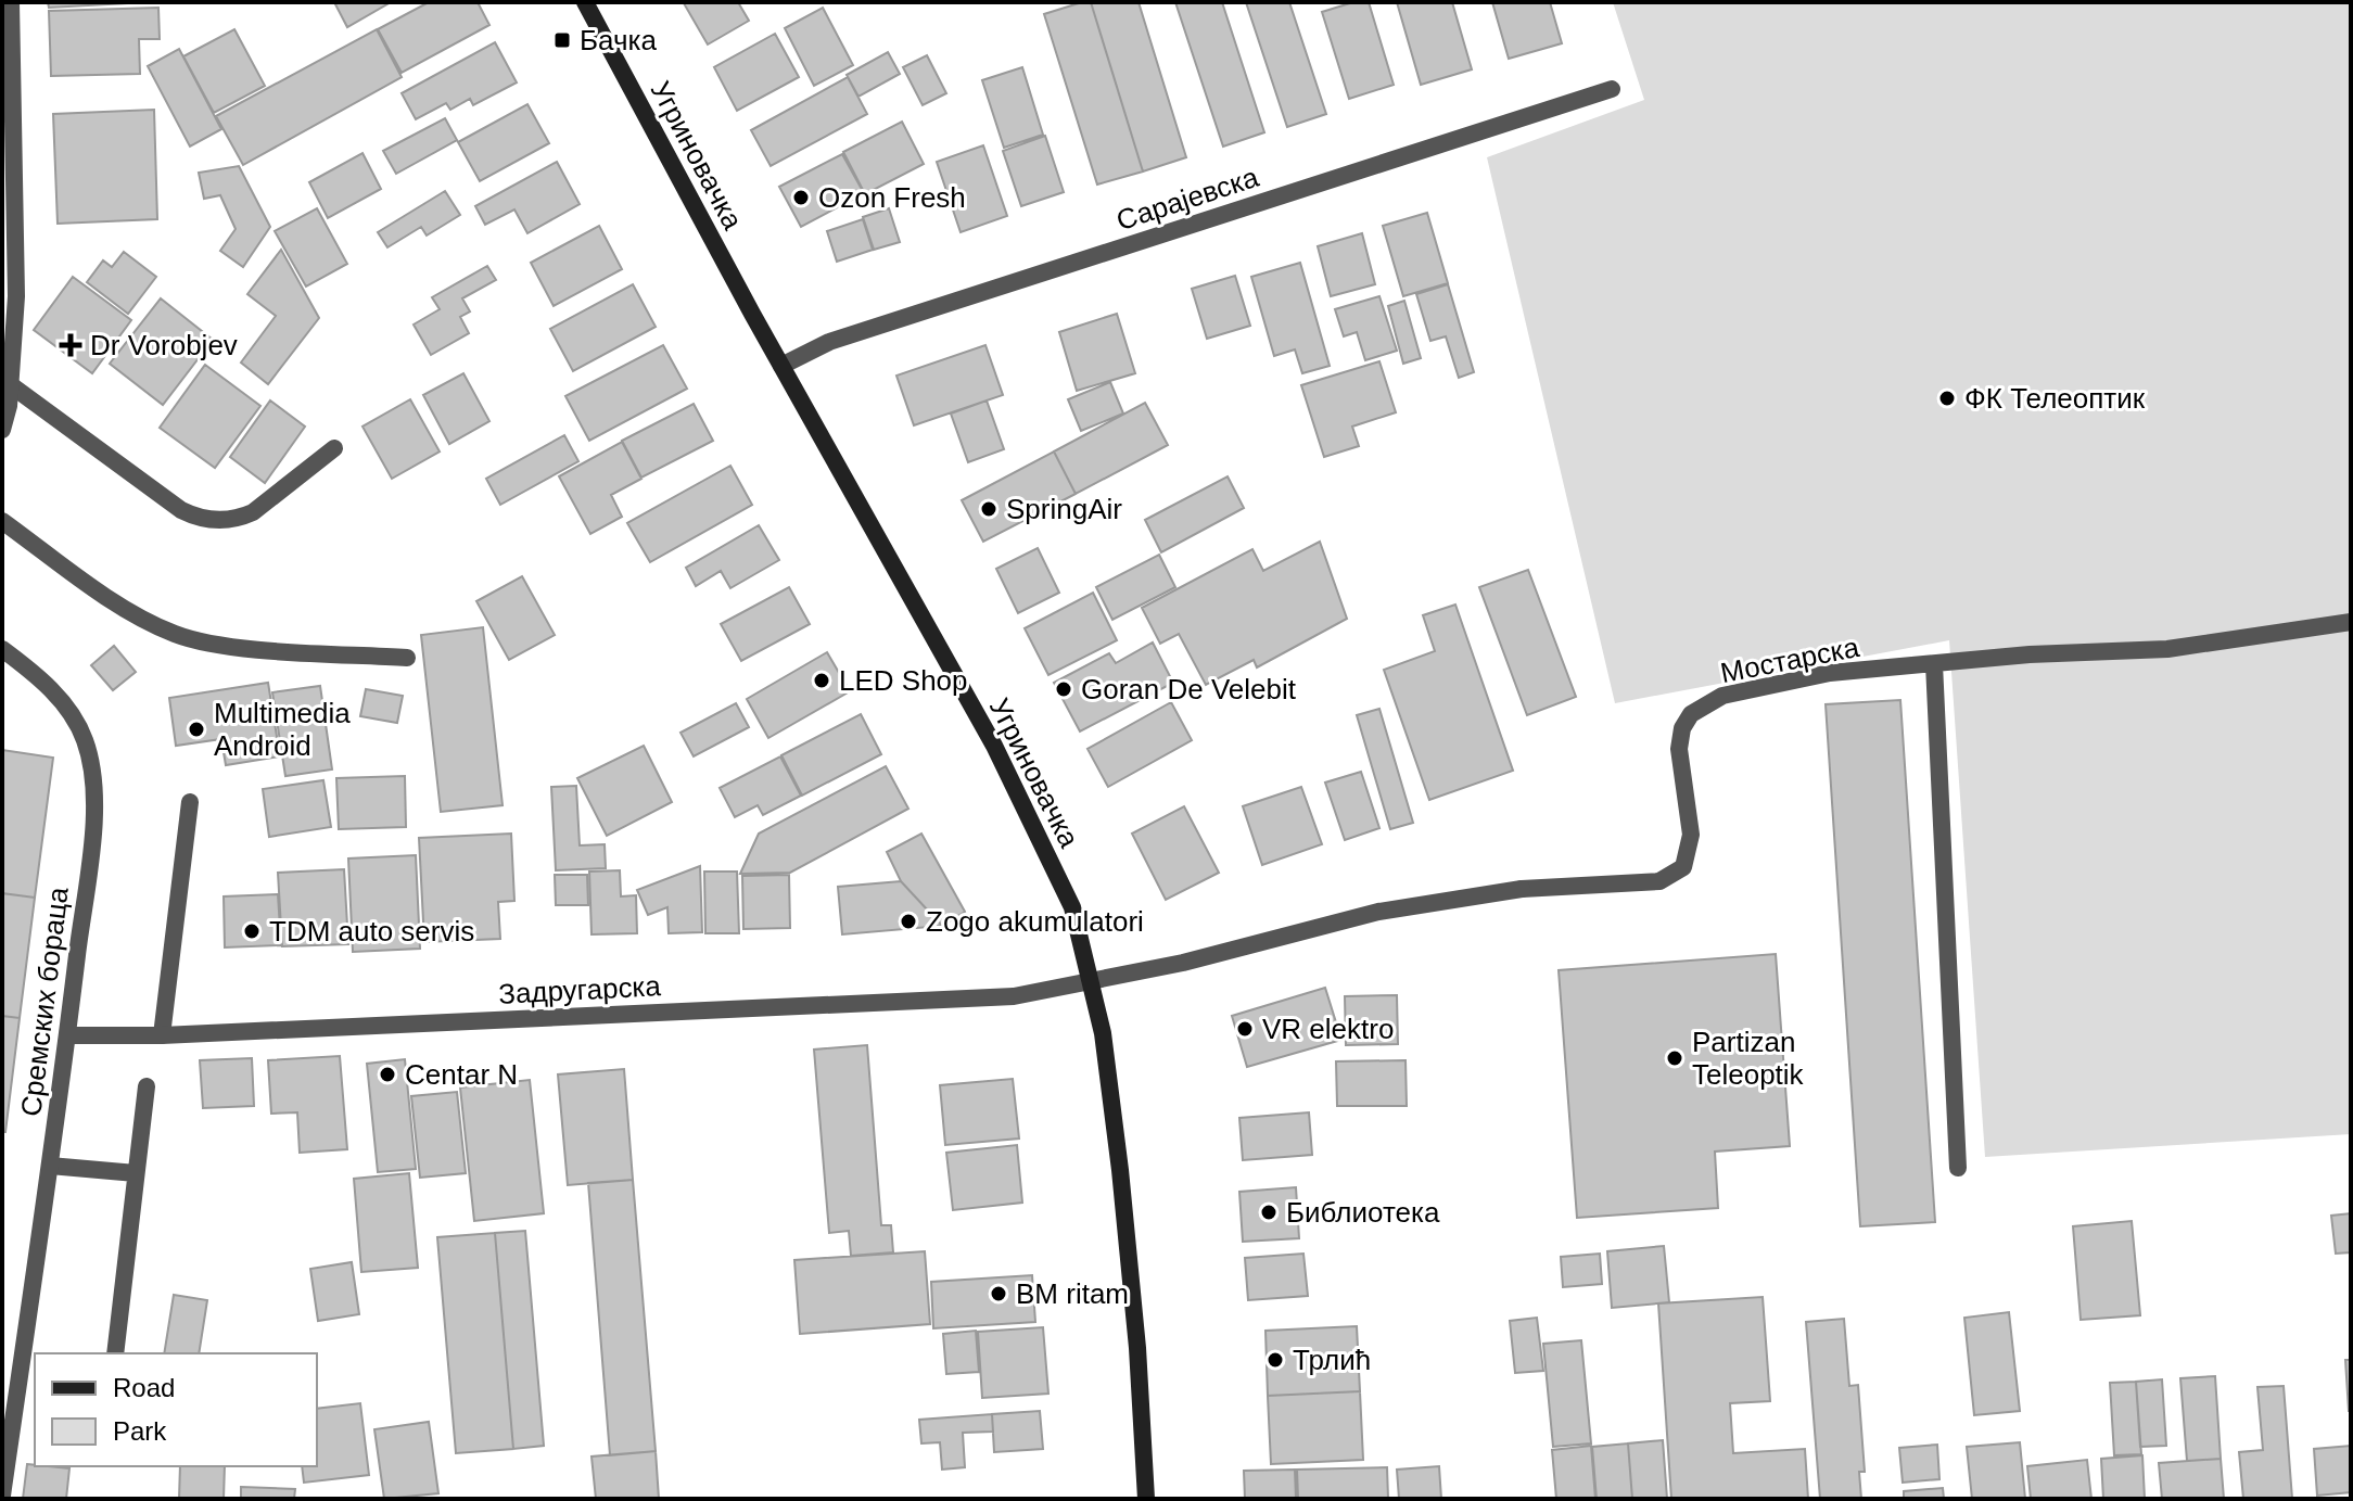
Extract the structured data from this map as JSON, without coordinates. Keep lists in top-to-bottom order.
{
  "streets": {
    "main road": ["Угриновачка"],
    "street": [
      "Сарајевска",
      "Мостарска",
      "Задругарска",
      "Сремских бораца"
    ]
  },
  "crossings": [
    ["Угриновачка", "Сарајевска"],
    ["Угриновачка", "Мостарска"],
    ["Угриновачка", "Задругарска"],
    ["Мостарска", "Задругарска"],
    ["Задругарска", "Сремских бораца"]
  ],
  "places": {
    "transit": ["Бачка"],
    "other": [
      "Ozon Fresh",
      "ФК Телеоптик",
      "SpringAir",
      "LED Shop",
      "Goran De Velebit",
      "Multimedia Android",
      "Zogo akumulatori",
      "TDM auto servis",
      "VR elektro",
      "Partizan Teleoptik",
      "Centar N",
      "Библиотека",
      "BM ritam",
      "Трлић"
    ],
    "health": ["Dr Vorobjev"]
  },
  "legend": ["Road", "Park"]
}
